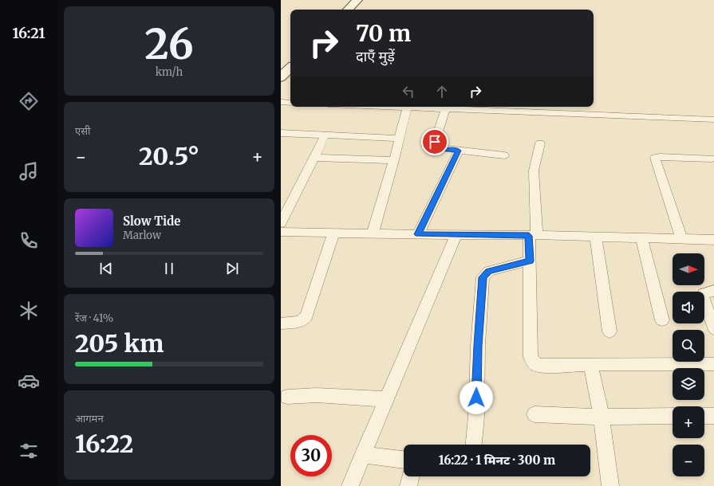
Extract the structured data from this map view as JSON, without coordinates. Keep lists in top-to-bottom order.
{
  "north": "right",
  "page": {
    "tabs": "16:21",
    "tile": [
      ["26", "km/h"],
      "एसी",
      ["रेंज · 41%", "205 km"],
      ["आगमन", "16:22"]
    ],
    "turn": ["70 m", "दाएँ मुड़ें"],
    "heat": ["−", "20.5°", "+"],
    "song": ["Slow Tide", "Marlow"],
    "map_buttons": ["+", "−"],
    "limit": "30",
    "trip": "16:22 · 1 मिनट · 300 m"
  }
}
